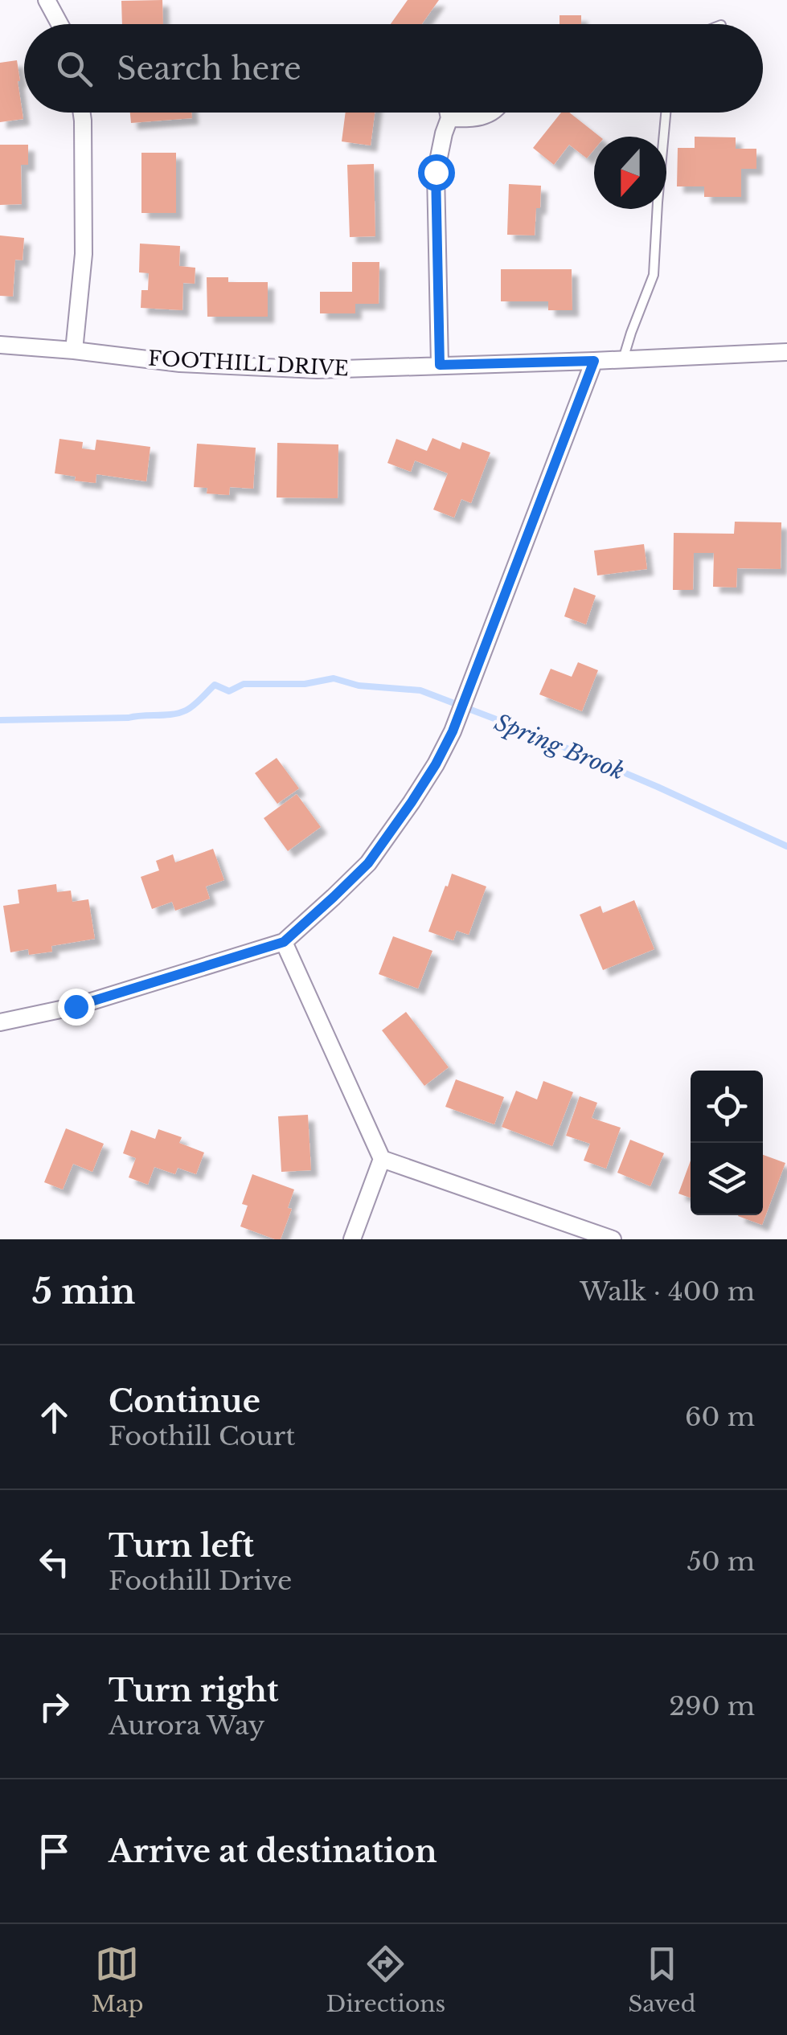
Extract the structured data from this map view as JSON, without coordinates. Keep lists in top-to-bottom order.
{
  "streets": {
    "street": ["FOOTHILL DRIVE"]
  },
  "water": ["Spring Brook"],
  "north": "bottom",
  "page": {
    "search": "Search here",
    "heading": ["5 min", "Walk · 400 m"],
    "list": [
      ["Continue", "Foothill Court", "60 m"],
      ["Turn left", "Foothill Drive", "50 m"],
      ["Turn right", "Aurora Way", "290 m"],
      "Arrive at destination"
    ],
    "nav": ["Map", "Directions", "Saved"]
  }
}
